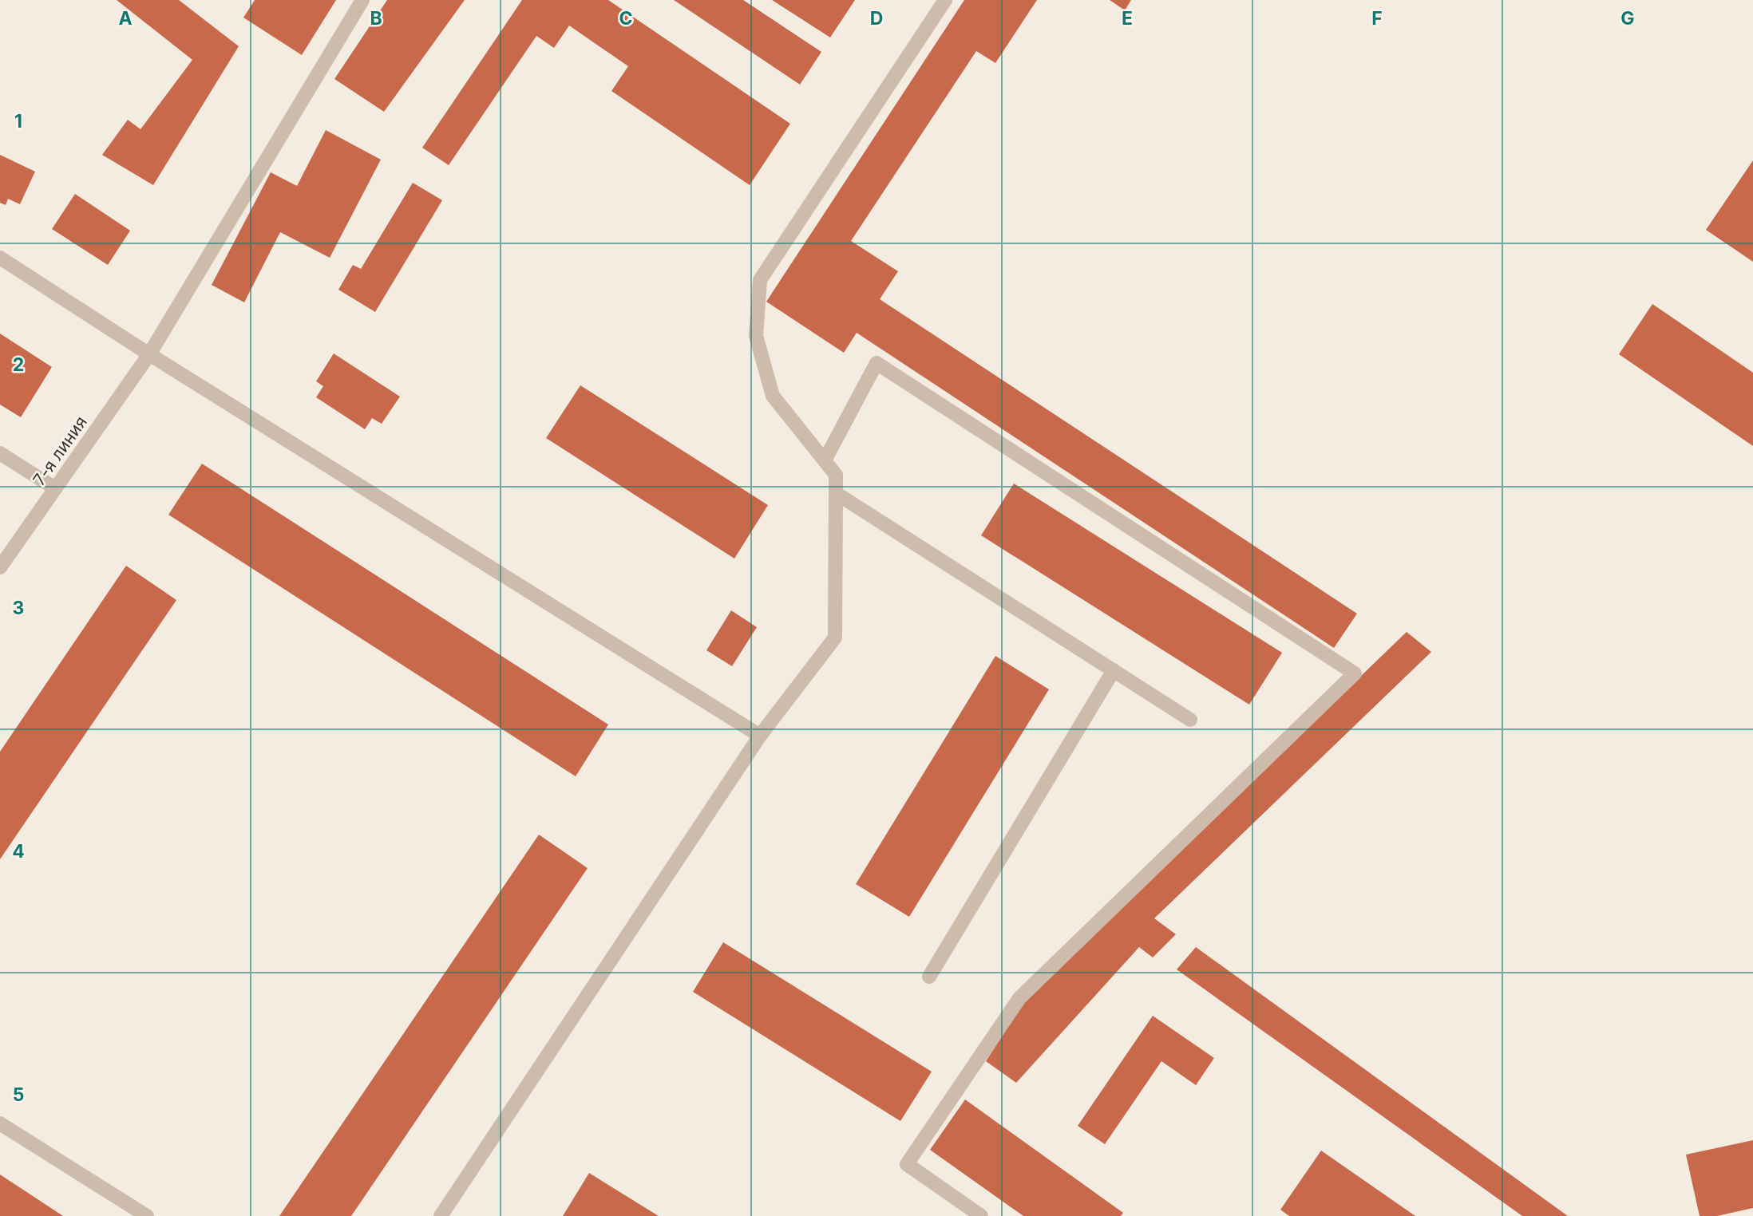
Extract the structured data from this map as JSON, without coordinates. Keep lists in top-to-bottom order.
{
  "streets": {
    "street": ["7-я линия"]
  },
  "grid": {
    "columns": [
      "A",
      "B",
      "C",
      "D",
      "E",
      "F",
      "G"
    ],
    "rows": [
      "1",
      "2",
      "3",
      "4",
      "5"
    ]
  }
}
